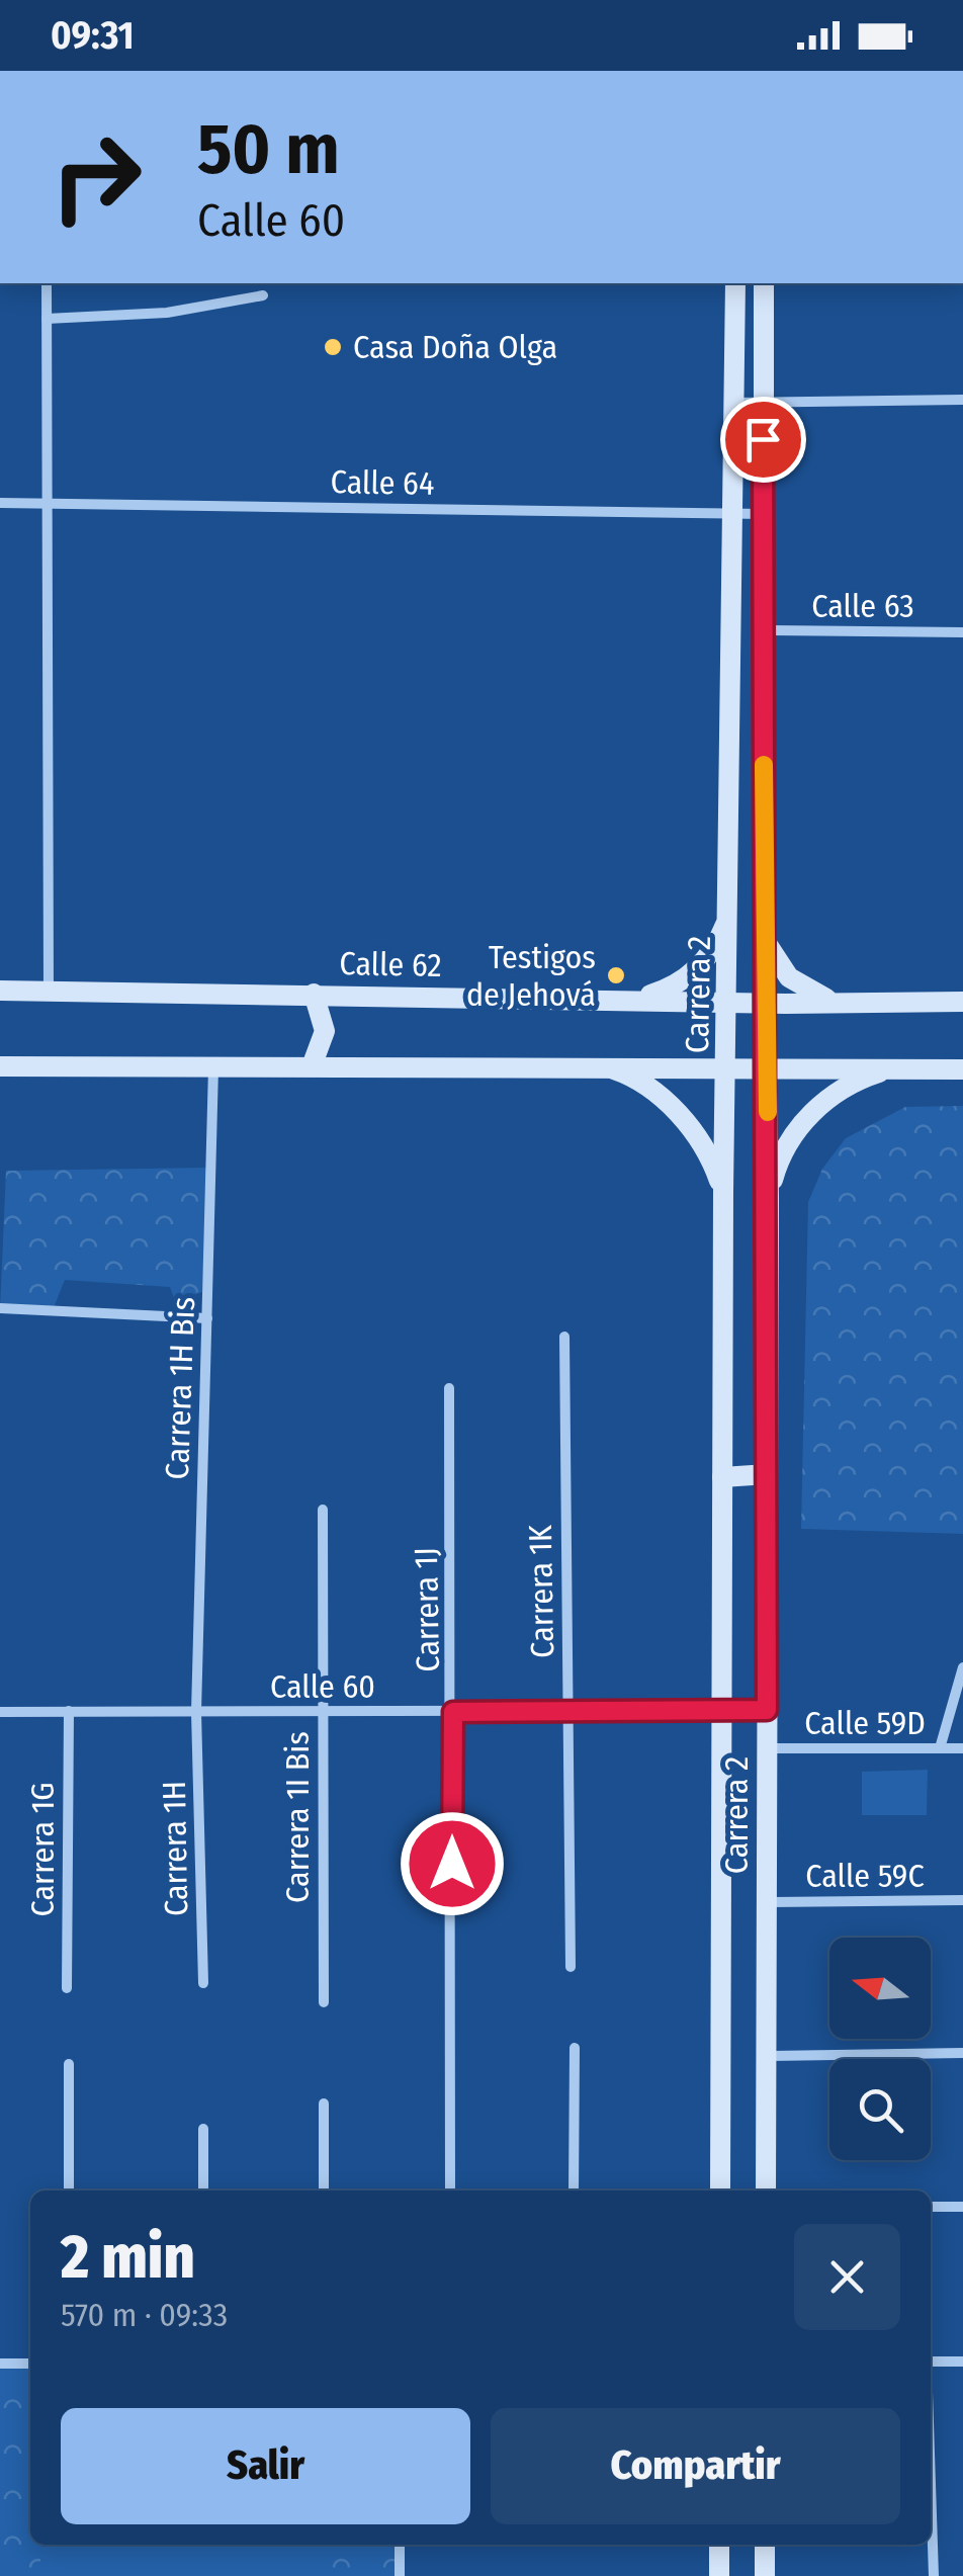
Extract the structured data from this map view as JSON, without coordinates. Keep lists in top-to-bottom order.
{
  "streets": {
    "street": [
      "Calle 64",
      "Calle 63",
      "Calle 62",
      "Carrera 2",
      "Carrera 1H Bis",
      "Carrera 1K",
      "Carrera 1J",
      "Calle 60",
      "Calle 59D",
      "Carrera 1I Bis",
      "Carrera 1H",
      "Carrera 1G",
      "Calle 59C"
    ]
  },
  "crossings": [
    ["Calle 64", "Carrera 2"],
    ["Calle 63", "Carrera 2"],
    ["Calle 62", "Carrera 2"],
    ["Carrera 2", "Calle 60"],
    ["Carrera 2", "Calle 59D"],
    ["Carrera 2", "Calle 59C"],
    ["Carrera 1H Bis", "Calle 60"],
    ["Carrera 1H Bis", "Carrera 1H"],
    ["Carrera 1K", "Calle 60"],
    ["Carrera 1J", "Calle 60"],
    ["Calle 60", "Carrera 1I Bis"],
    ["Calle 60", "Carrera 1H"],
    ["Calle 60", "Carrera 1G"]
  ],
  "places": ["Casa Doña Olga", "Testigos de Jehová"],
  "north": "left",
  "page": {
    "status": "09:31",
    "turn": ["50 m", "Calle 60"],
    "heading": ["2 min", "570 m · 09:33"],
    "buttons": ["Salir", "Compartir"]
  }
}
